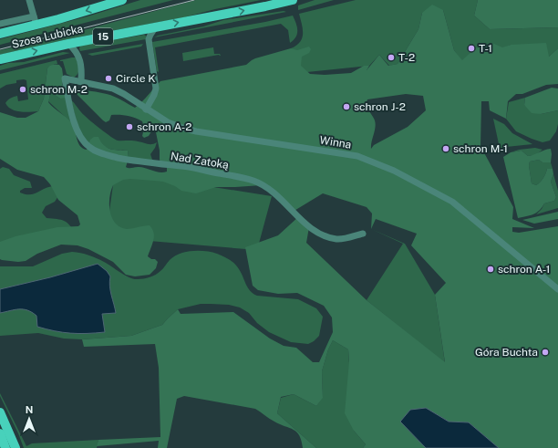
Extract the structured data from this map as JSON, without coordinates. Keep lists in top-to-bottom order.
{
  "streets": {
    "main road": ["Szosa Lubicka", "15"],
    "street": ["Winna", "Nad Zatoką"]
  },
  "crossings": [
    ["Winna", "Nad Zatoką"]
  ],
  "places": [
    "T-1",
    "T-2",
    "Circle K",
    "schron M-2",
    "schron J-2",
    "schron A-2",
    "schron M-1",
    "schron A-1",
    "Góra Buchta"
  ],
  "north": "top"
}
